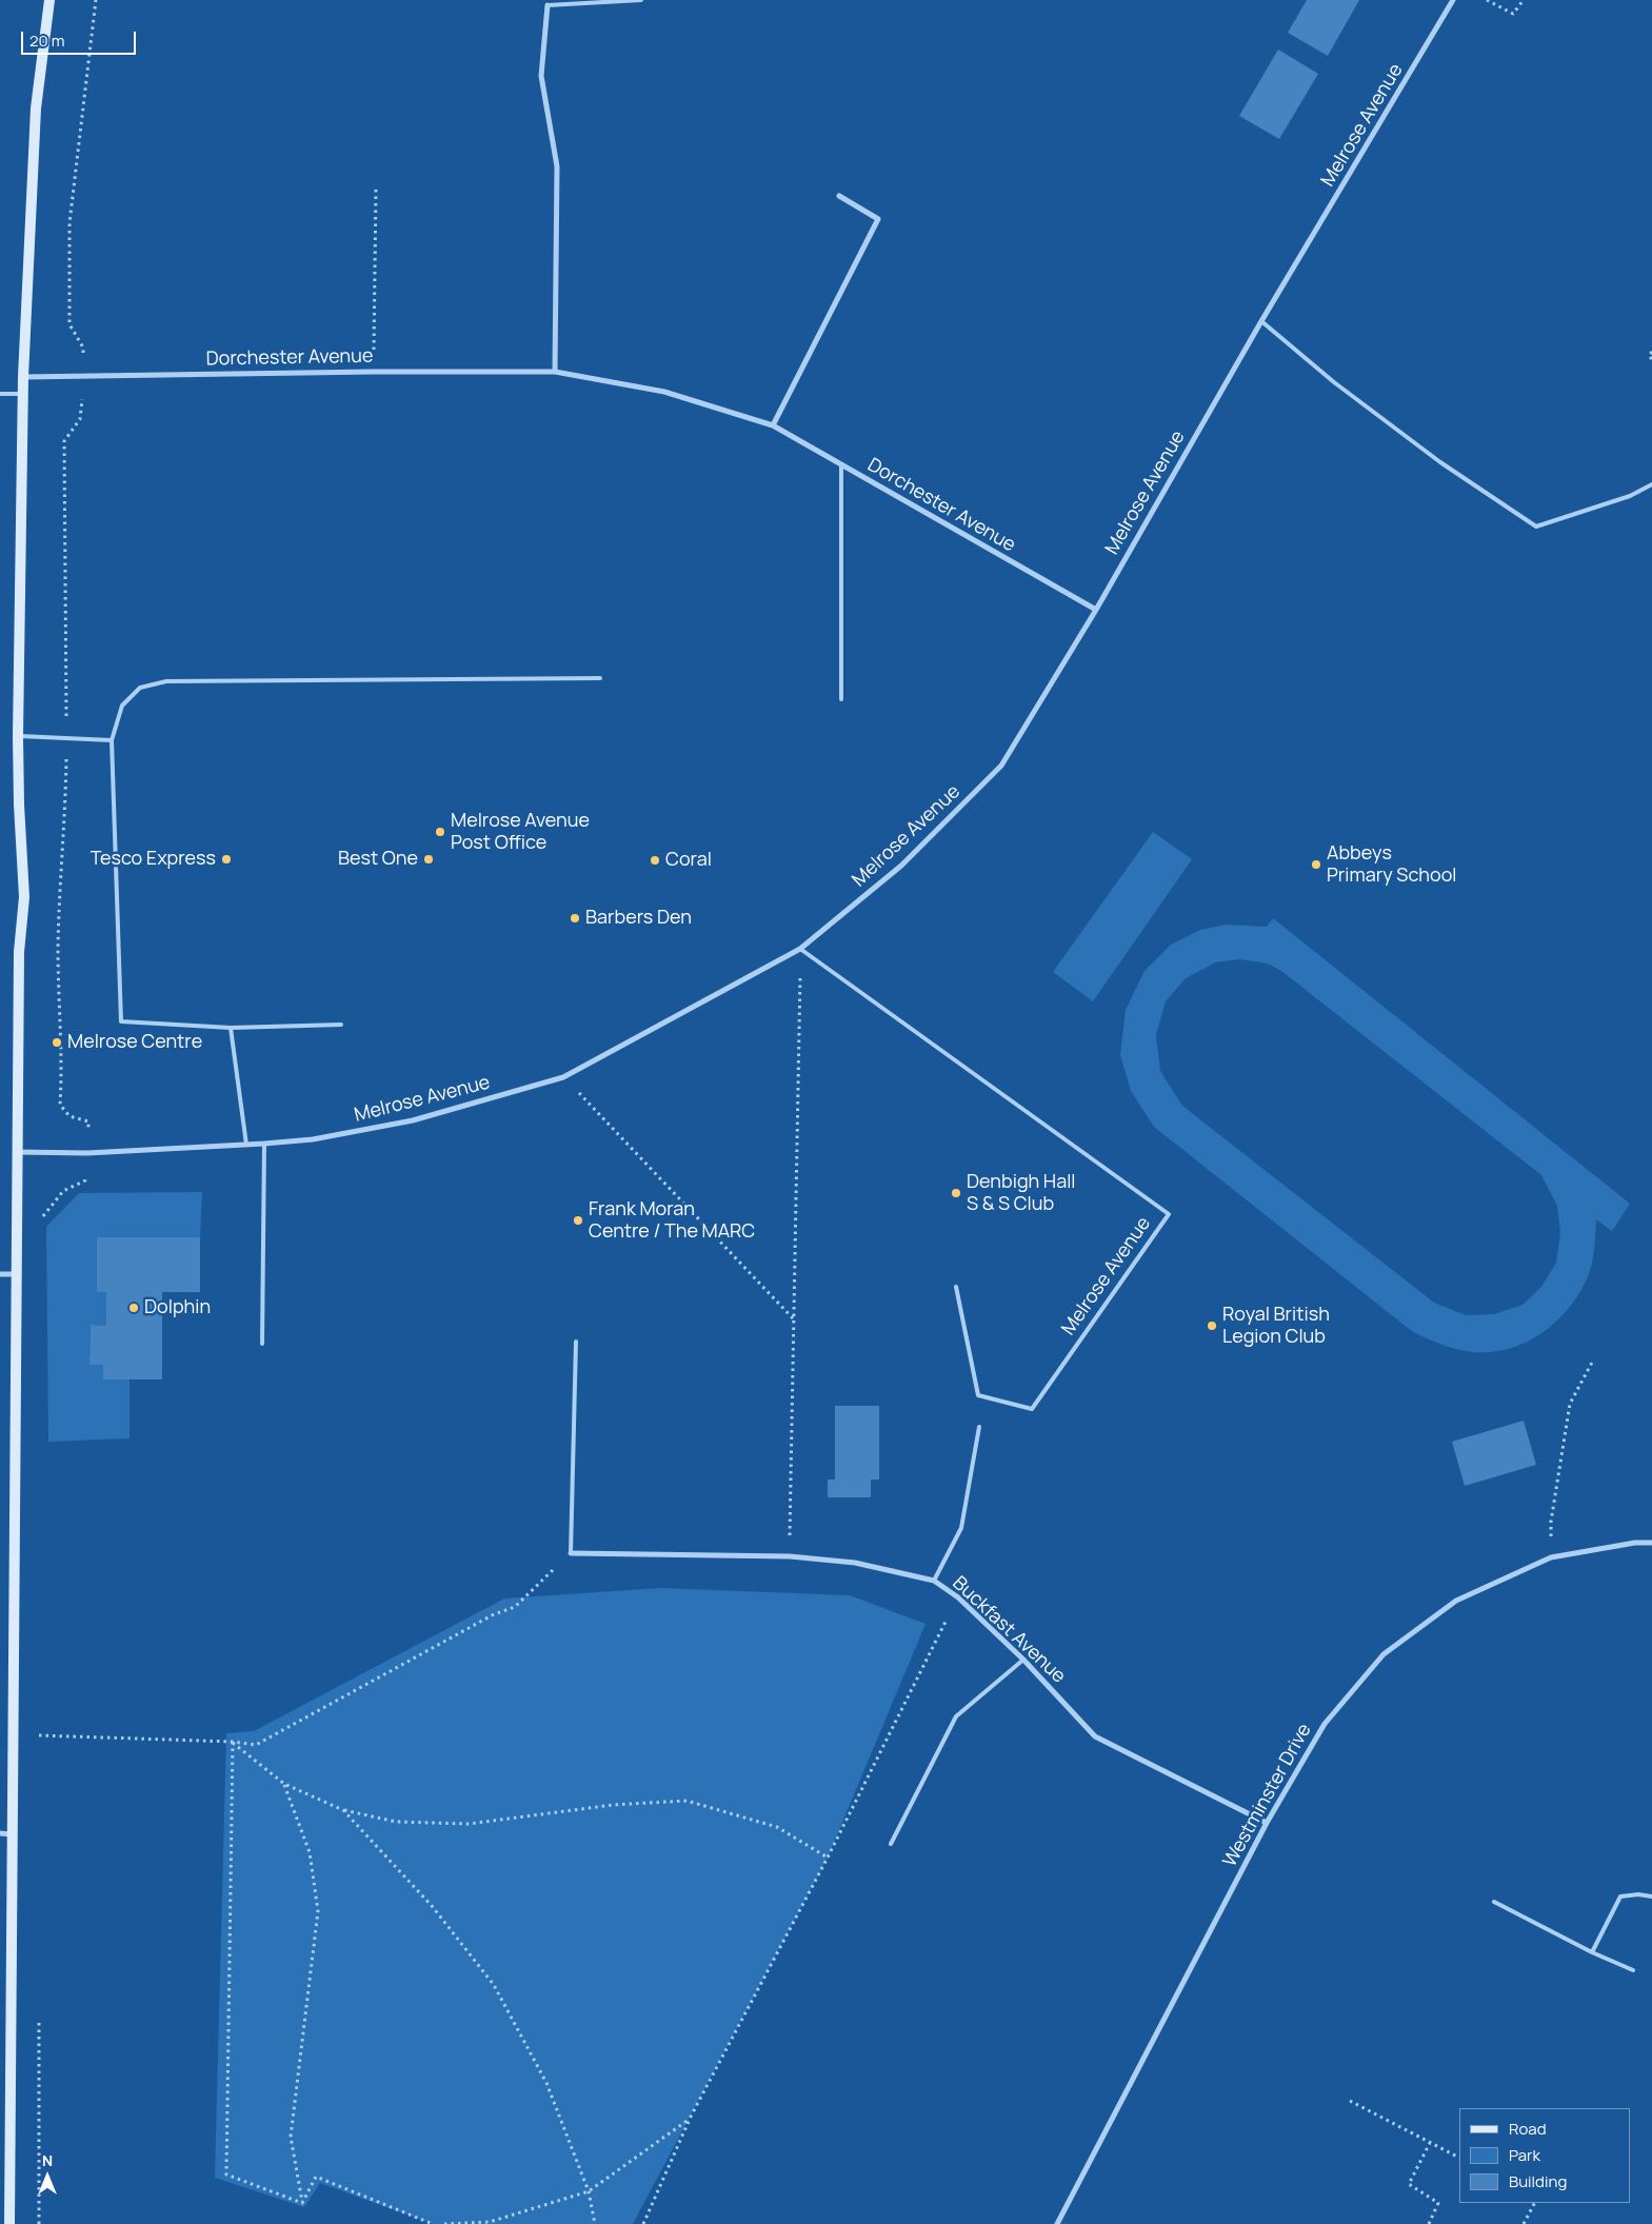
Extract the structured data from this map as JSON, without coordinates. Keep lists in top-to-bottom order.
{
  "streets": {
    "street": [
      "Melrose Avenue",
      "Dorchester Avenue",
      "Buckfast Avenue",
      "Westminster Drive"
    ]
  },
  "crossings": [
    ["Melrose Avenue", "Dorchester Avenue"],
    ["Buckfast Avenue", "Westminster Drive"]
  ],
  "places": [
    "Melrose Avenue Post Office",
    "Tesco Express",
    "Best One",
    "Coral",
    "Abbeys Primary School",
    "Barbers Den",
    "Melrose Centre",
    "Denbigh Hall S & S Club",
    "Frank Moran Centre / The MARC",
    "Dolphin",
    "Royal British Legion Club"
  ],
  "legend": ["Road", "Park", "Building"],
  "scale_bar": "20 m",
  "north": "top"
}
